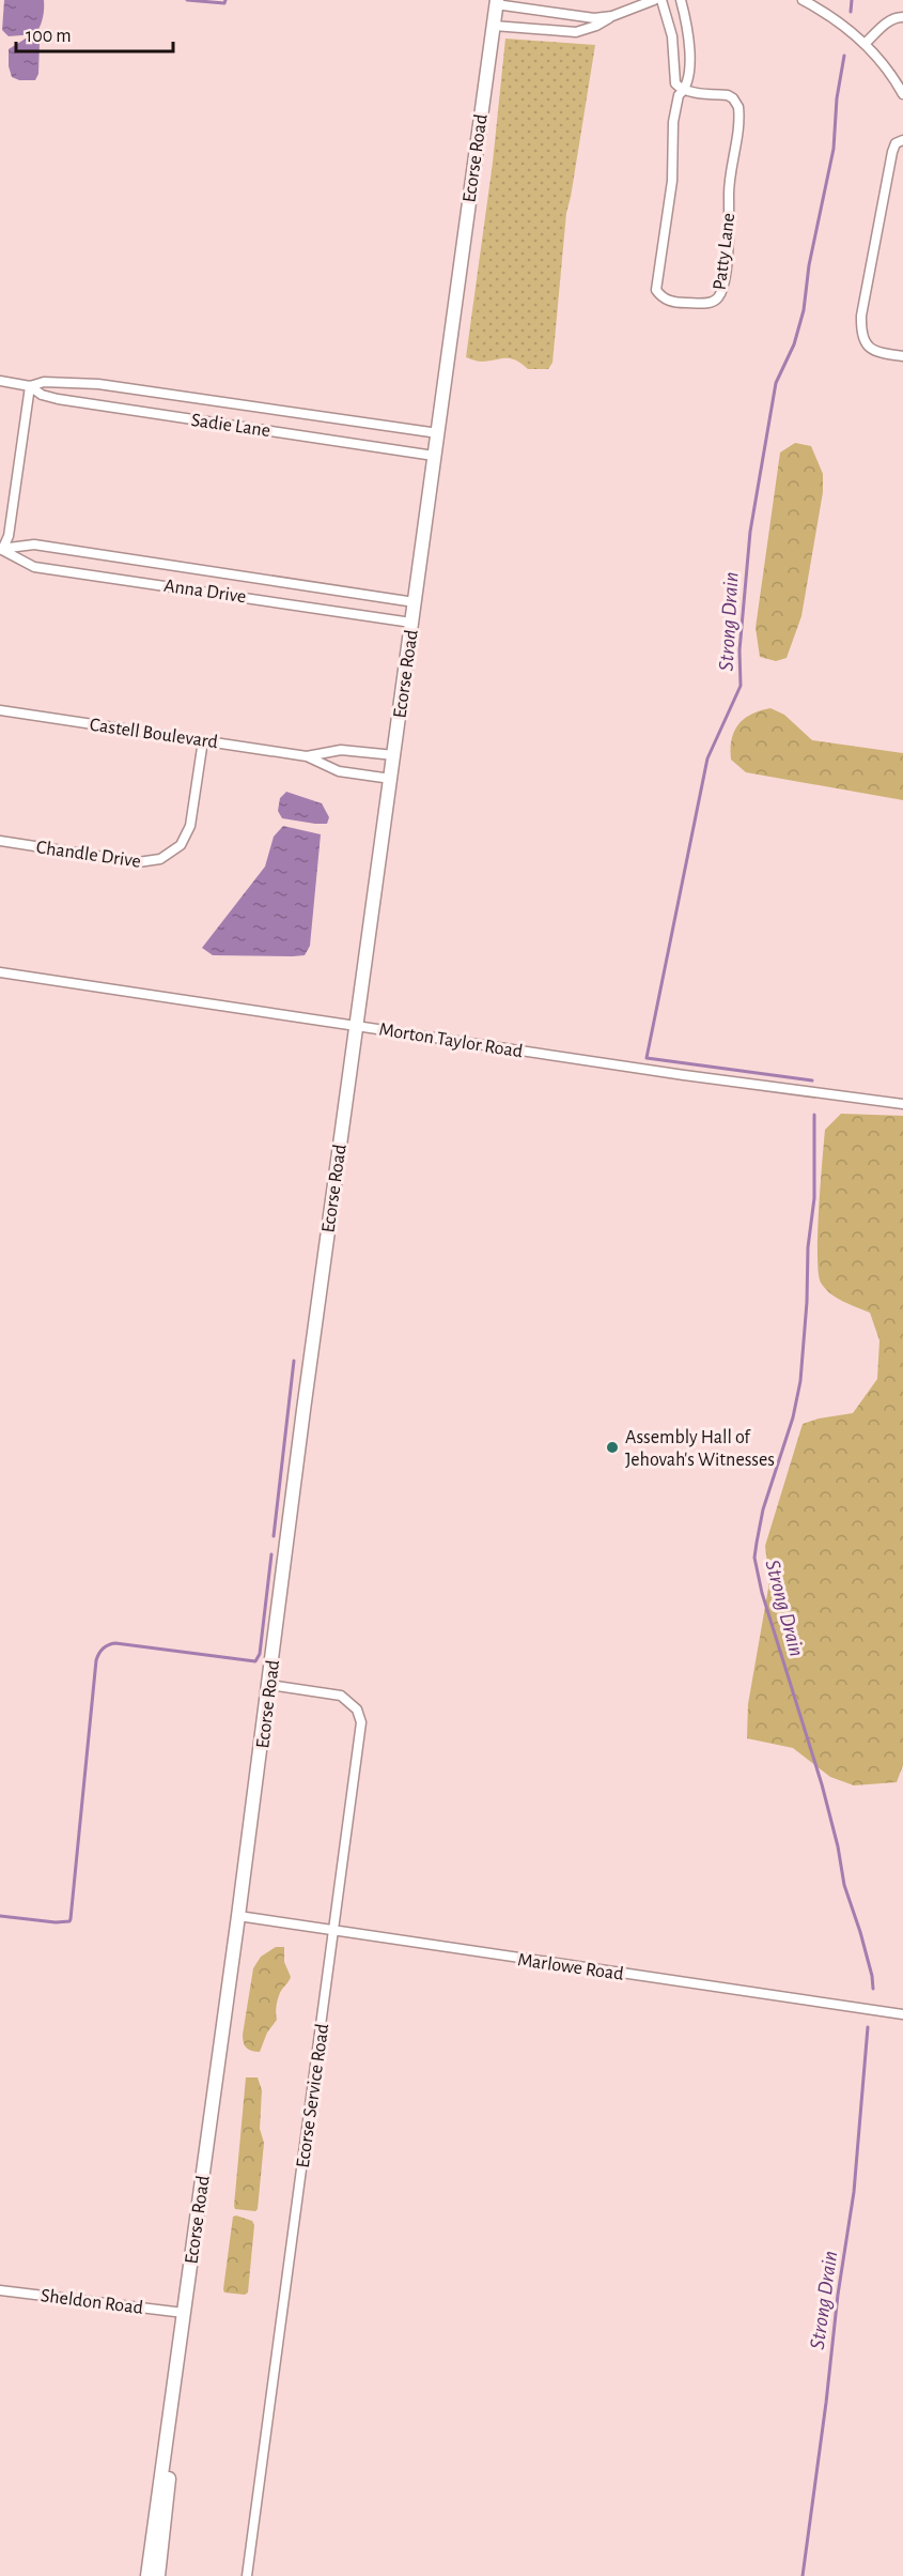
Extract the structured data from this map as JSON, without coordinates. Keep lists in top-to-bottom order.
{
  "streets": {
    "main road": ["Ecorse Road"],
    "street": [
      "Patty Lane",
      "Sadie Lane",
      "Anna Drive",
      "Castell Boulevard",
      "Chandle Drive",
      "Morton Taylor Road",
      "Marlowe Road",
      "Ecorse Service Road",
      "Sheldon Road"
    ]
  },
  "crossings": [
    ["Ecorse Road", "Sadie Lane"],
    ["Ecorse Road", "Anna Drive"],
    ["Ecorse Road", "Castell Boulevard"],
    ["Ecorse Road", "Morton Taylor Road"],
    ["Ecorse Road", "Marlowe Road"],
    ["Ecorse Road", "Ecorse Service Road"],
    ["Ecorse Road", "Sheldon Road"],
    ["Castell Boulevard", "Chandle Drive"],
    ["Marlowe Road", "Ecorse Service Road"]
  ],
  "water": ["Strong Drain"],
  "places": ["Assembly Hall of Jehovah's Witnesses"],
  "scale_bar": "100 m"
}
